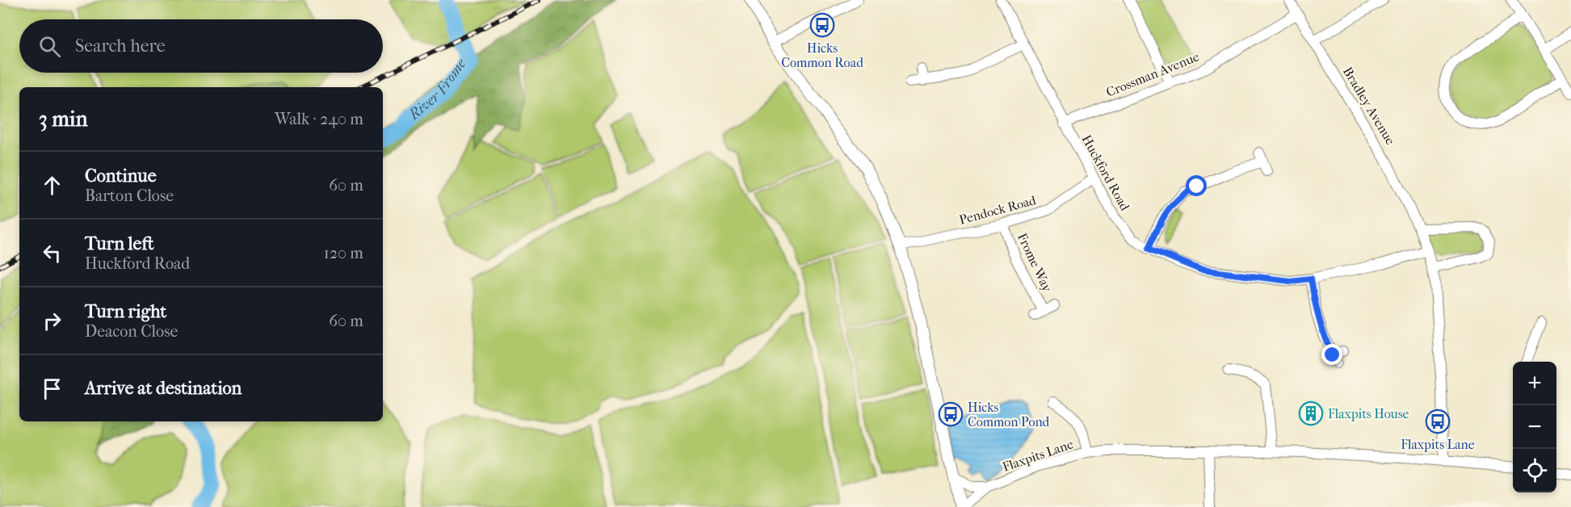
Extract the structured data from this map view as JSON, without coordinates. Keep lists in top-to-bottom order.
{
  "streets": {
    "street": [
      "Crossman Avenue",
      "Bradley Avenue",
      "Huckford Road",
      "Pendock Road",
      "Frome Way",
      "Flaxpits Lane"
    ]
  },
  "crossings": [
    ["Crossman Avenue", "Bradley Avenue"],
    ["Crossman Avenue", "Huckford Road"],
    ["Bradley Avenue", "Huckford Road"],
    ["Bradley Avenue", "Flaxpits Lane"],
    ["Huckford Road", "Pendock Road"],
    ["Pendock Road", "Frome Way"]
  ],
  "water": ["River Frome"],
  "places": {
    "bus stop": ["Hicks Common Road", "Hicks Common Pond", "Flaxpits Lane"],
    "building": ["Flaxpits House"]
  },
  "page": {
    "search": "Search here",
    "heading": ["3 min", "Walk · 240 m"],
    "list": [
      ["Continue", "Barton Close", "60 m"],
      ["Turn left", "Huckford Road", "120 m"],
      ["Turn right", "Deacon Close", "60 m"],
      "Arrive at destination"
    ],
    "map_buttons": ["+", "−"]
  }
}
